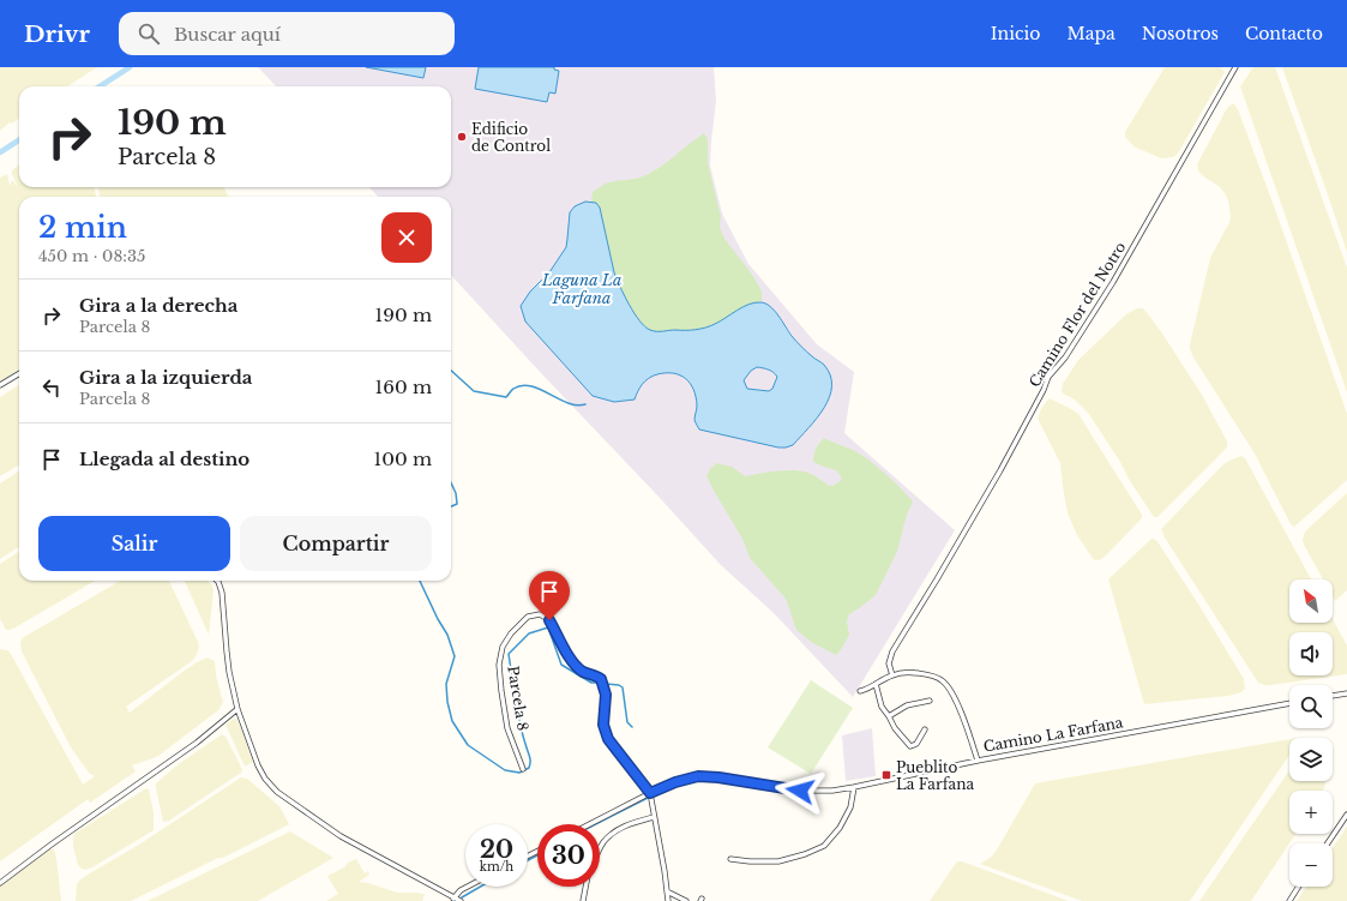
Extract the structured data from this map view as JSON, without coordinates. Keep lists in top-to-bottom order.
{
  "streets": {
    "street": ["Camino Flor del Notro", "Parcela 8", "Camino La Farfana"]
  },
  "crossings": [
    ["Parcela 8", "Camino La Farfana"]
  ],
  "water": ["Laguna La Farfana"],
  "places": {
    "other": ["Edificio de Control"],
    "transit": ["Pueblito La Farfana"]
  },
  "north": "top left",
  "page": {
    "header": "Drivr",
    "search": "Buscar aquí",
    "nav": [
      "Inicio",
      "Mapa",
      "Nosotros",
      "Contacto"
    ],
    "turn": ["190 m", "Parcela 8"],
    "heading": ["2 min", "450 m · 08:35"],
    "list": [
      {
        "name": "Gira a la derecha",
        "note": "Parcela 8",
        "value": "190 m"
      },
      {
        "name": "Gira a la izquierda",
        "note": "Parcela 8",
        "value": "160 m"
      },
      {
        "name": "Llegada al destino",
        "value": "100 m"
      }
    ],
    "buttons": ["Salir", "Compartir"],
    "map_buttons": ["+", "−"],
    "speed": "20 km/h",
    "limit": "30"
  }
}
